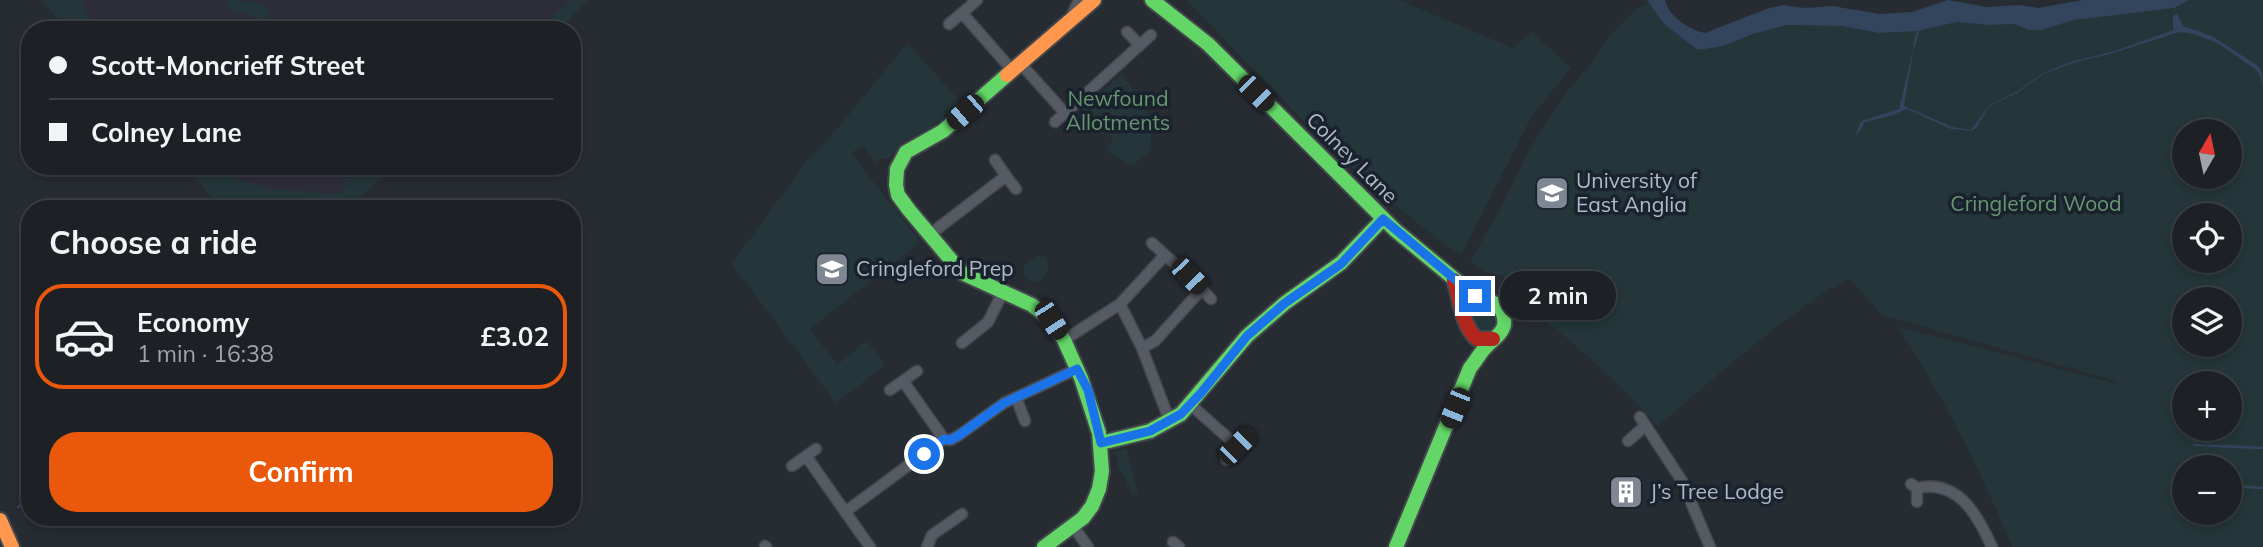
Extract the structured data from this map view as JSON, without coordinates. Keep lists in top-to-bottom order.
{
  "streets": {
    "main road": ["Colney Lane"]
  },
  "parks": ["Newfound Allotments", "Cringleford Wood"],
  "places": {
    "school or university": ["University of East Anglia", "Cringleford Prep"],
    "building": ["J’s Tree Lodge"]
  },
  "north": "top",
  "page": {
    "banner": ["Scott-Moncrieff Street", "Colney Lane"],
    "map_buttons": ["+", "−"],
    "heading": "Choose a ride",
    "bubble": "2 min",
    "list": [
      {
        "name": "Economy",
        "note": "1 min · 16:38",
        "value": "£3.02"
      }
    ],
    "buttons": "Confirm"
  }
}
